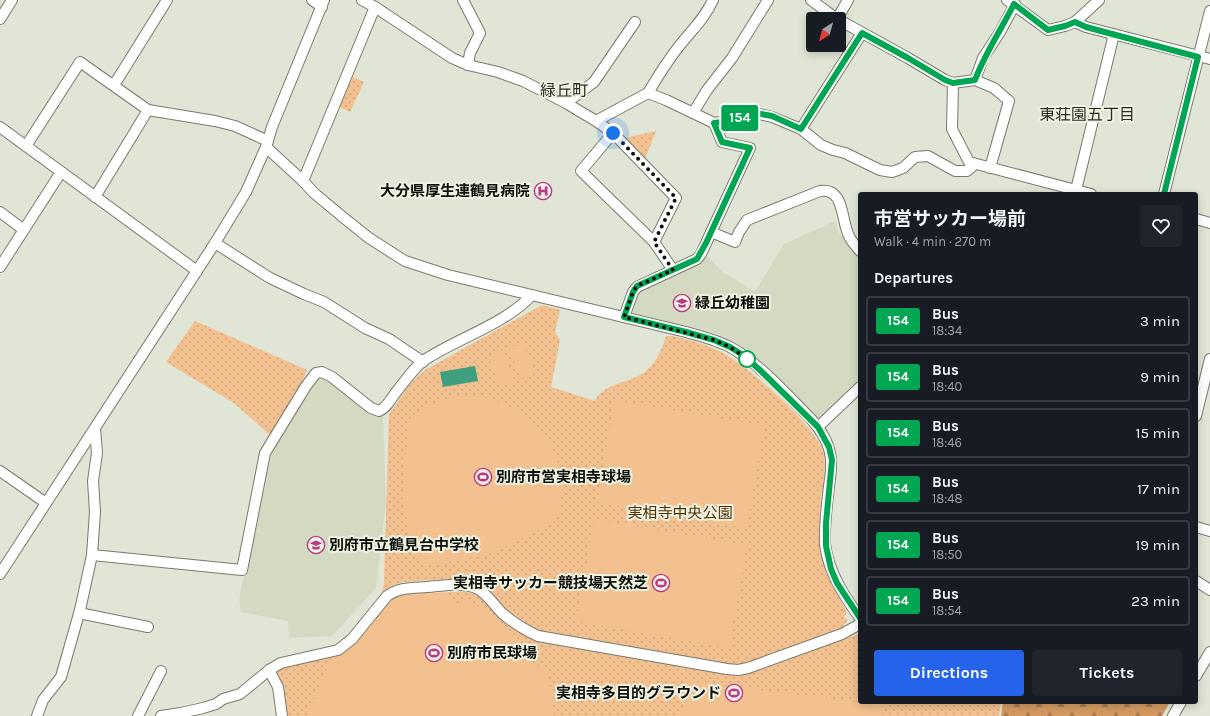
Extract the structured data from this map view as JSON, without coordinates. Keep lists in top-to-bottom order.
{
  "districts": ["緑丘町", "東荘園五丁目"],
  "parks": ["実相寺中央公園"],
  "places": {
    "hospital": ["大分県厚生連鶴見病院"],
    "school or university": ["緑丘幼稚園", "別府市立鶴見台中学校"],
    "sports": [
      "別府市営実相寺球場",
      "実相寺サッカー競技場天然芝",
      "別府市民球場",
      "実相寺多目的グラウンド"
    ]
  },
  "lines": ["bus line 154"],
  "north": "bottom left",
  "page": {
    "on_map": "154",
    "heading": [
      ["市営サッカー場前", "Walk · 4 min · 270 m"],
      "Departures"
    ],
    "list": [
      {
        "mark": "154",
        "name": "Bus",
        "note": "18:34",
        "value": "3 min"
      },
      {
        "mark": "154",
        "name": "Bus",
        "note": "18:40",
        "value": "9 min"
      },
      {
        "mark": "154",
        "name": "Bus",
        "note": "18:46",
        "value": "15 min"
      },
      {
        "mark": "154",
        "name": "Bus",
        "note": "18:48",
        "value": "17 min"
      },
      {
        "mark": "154",
        "name": "Bus",
        "note": "18:50",
        "value": "19 min"
      },
      {
        "mark": "154",
        "name": "Bus",
        "note": "18:54",
        "value": "23 min"
      }
    ],
    "buttons": ["Directions", "Tickets"]
  }
}
